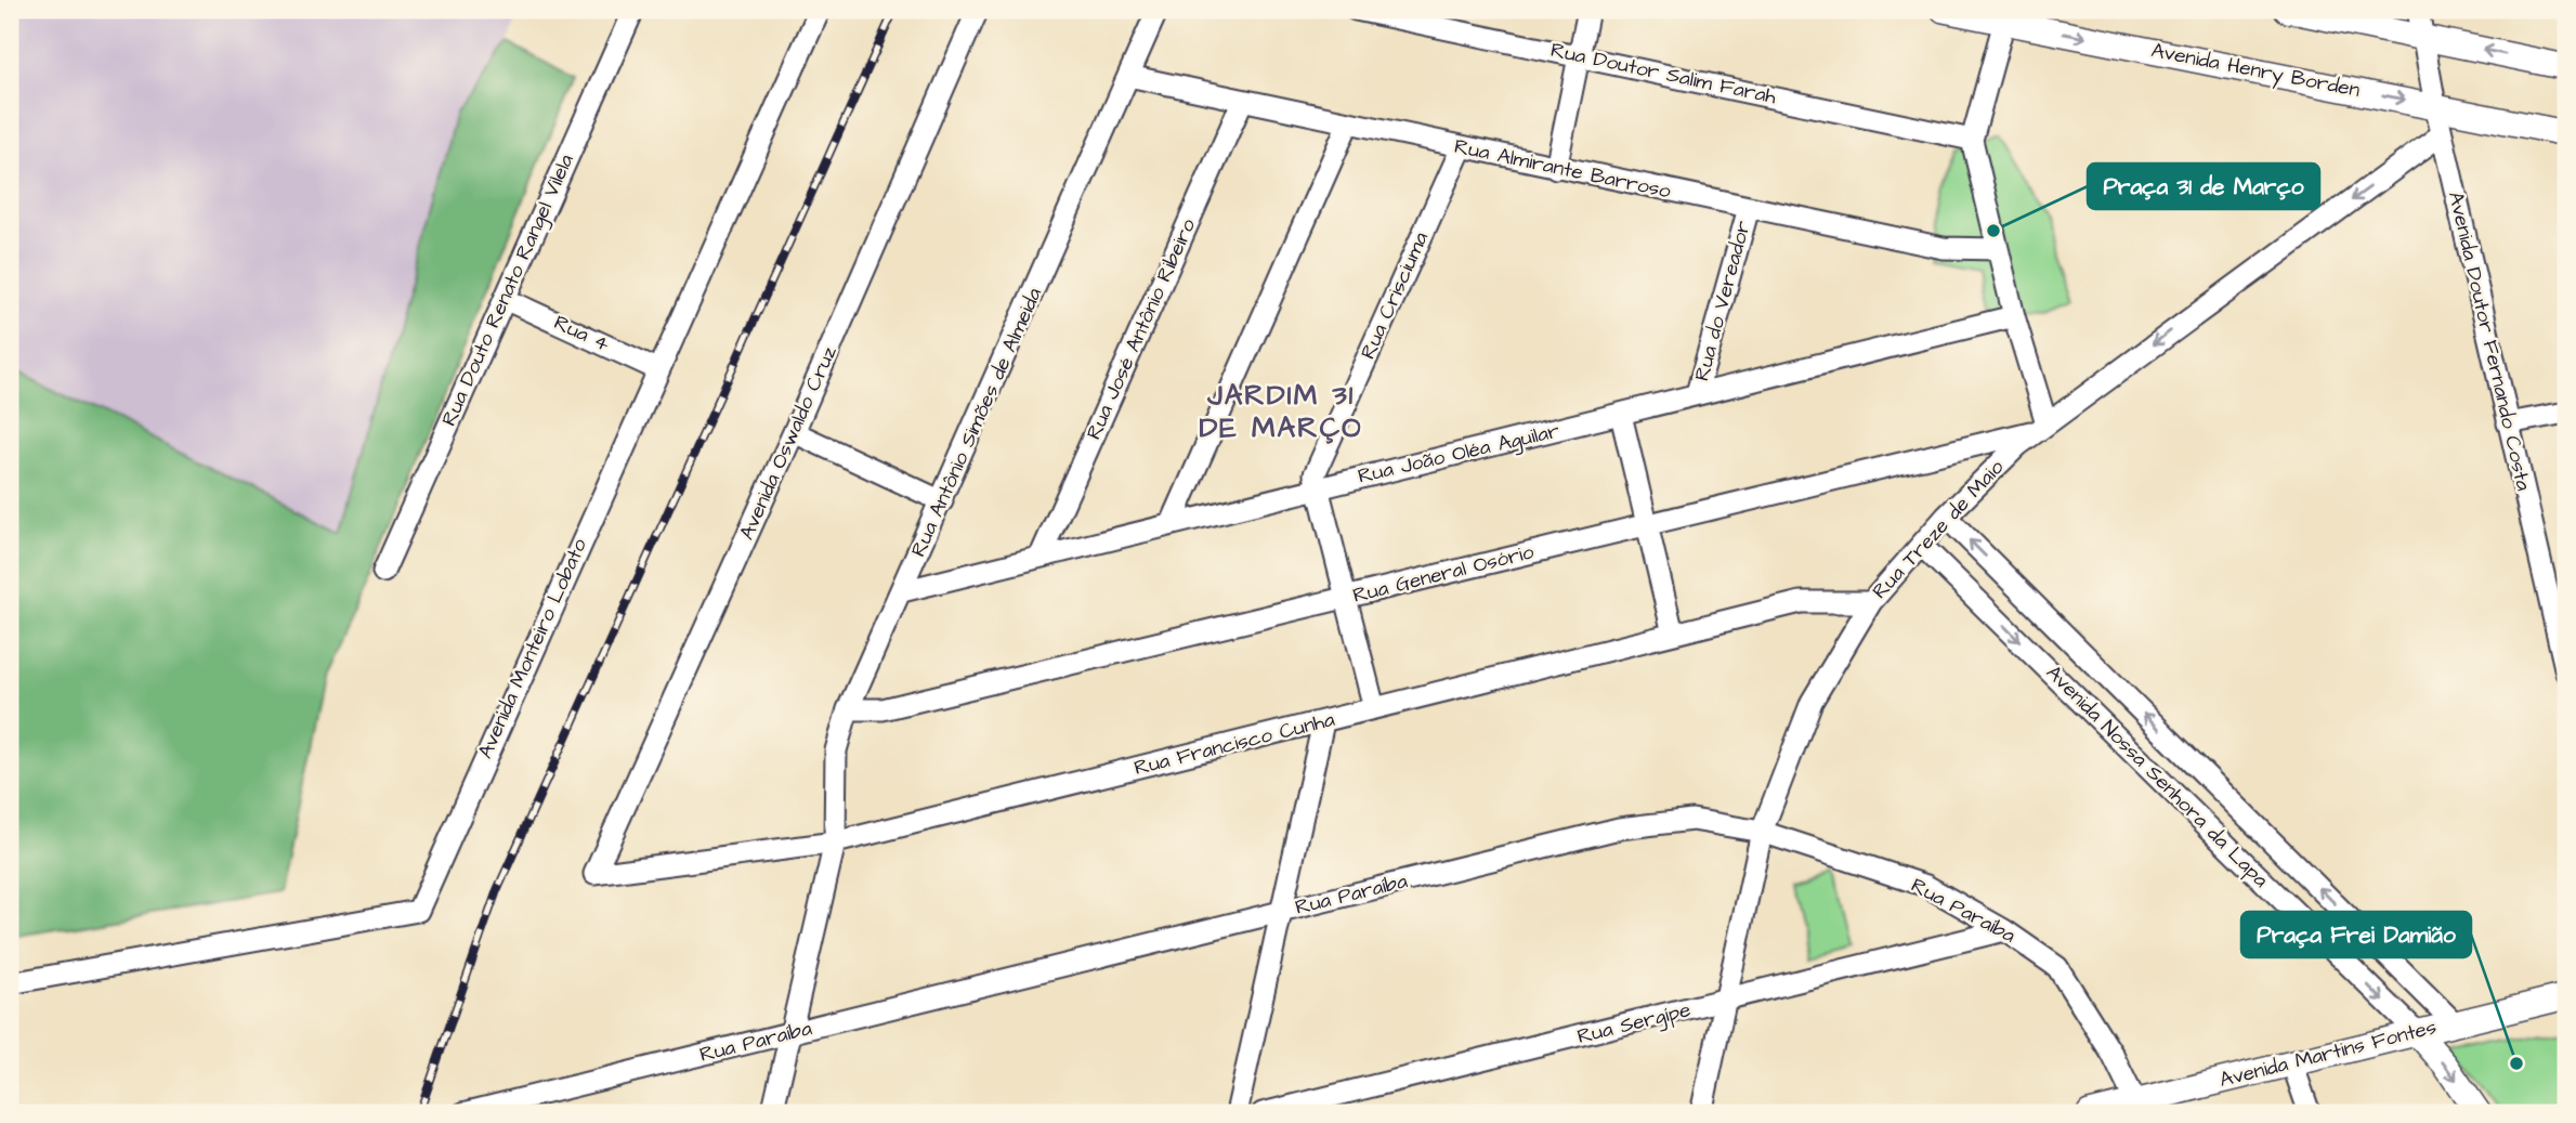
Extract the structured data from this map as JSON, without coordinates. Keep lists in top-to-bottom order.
{
  "streets": {
    "street": [
      "Avenida Henry Borden",
      "Rua Doutor Salim Farah",
      "Rua Almirante Barroso",
      "Rua Douto Renato Rangel Vilela",
      "Rua Crisciuma",
      "Rua do Vereador",
      "Rua José Antônio Ribeiro",
      "Rua 4",
      "Avenida Doutor Fernando Costa",
      "Rua Antônio Simões de Almeida",
      "Avenida Oswaldo Cruz",
      "Rua João Oléa Aguilar",
      "Rua Treze de Maio",
      "Rua General Osório",
      "Avenida Monteiro Lobato",
      "Rua Francisco Cunha",
      "Avenida Nossa Senhora da Lapa",
      "Rua Paraíba",
      "Rua Sergípe",
      "Avenida Martins Fontes"
    ]
  },
  "crossings": [
    ["Avenida Henry Borden", "Avenida Doutor Fernando Costa"],
    ["Rua Almirante Barroso", "Rua Crisciuma"],
    ["Rua Almirante Barroso", "Rua do Vereador"],
    ["Rua Almirante Barroso", "Rua José Antônio Ribeiro"],
    ["Rua Almirante Barroso", "Rua Antônio Simões de Almeida"],
    ["Rua Douto Renato Rangel Vilela", "Rua 4"],
    ["Rua Crisciuma", "Rua João Oléa Aguilar"],
    ["Rua do Vereador", "Rua João Oléa Aguilar"],
    ["Rua José Antônio Ribeiro", "Rua João Oléa Aguilar"],
    ["Rua 4", "Avenida Monteiro Lobato"],
    ["Avenida Doutor Fernando Costa", "Rua Treze de Maio"],
    ["Rua Antônio Simões de Almeida", "Rua João Oléa Aguilar"],
    ["Rua Antônio Simões de Almeida", "Rua General Osório"],
    ["Rua Antônio Simões de Almeida", "Rua Francisco Cunha"],
    ["Rua Antônio Simões de Almeida", "Rua Paraíba"],
    ["Avenida Oswaldo Cruz", "Rua Francisco Cunha"],
    ["Rua Treze de Maio", "Rua General Osório"],
    ["Rua Treze de Maio", "Rua Francisco Cunha"],
    ["Rua Treze de Maio", "Avenida Nossa Senhora da Lapa"],
    ["Rua Treze de Maio", "Rua Paraíba"],
    ["Rua Treze de Maio", "Rua Sergípe"],
    ["Avenida Nossa Senhora da Lapa", "Avenida Martins Fontes"],
    ["Rua Paraíba", "Rua Sergípe"],
    ["Rua Paraíba", "Avenida Martins Fontes"]
  ],
  "one_way": ["Rua Treze de Maio"],
  "districts": ["JARDIM 31 DE MARÇO"],
  "places": ["Praça 31 de Março", "Praça Frei Damião"]
}
